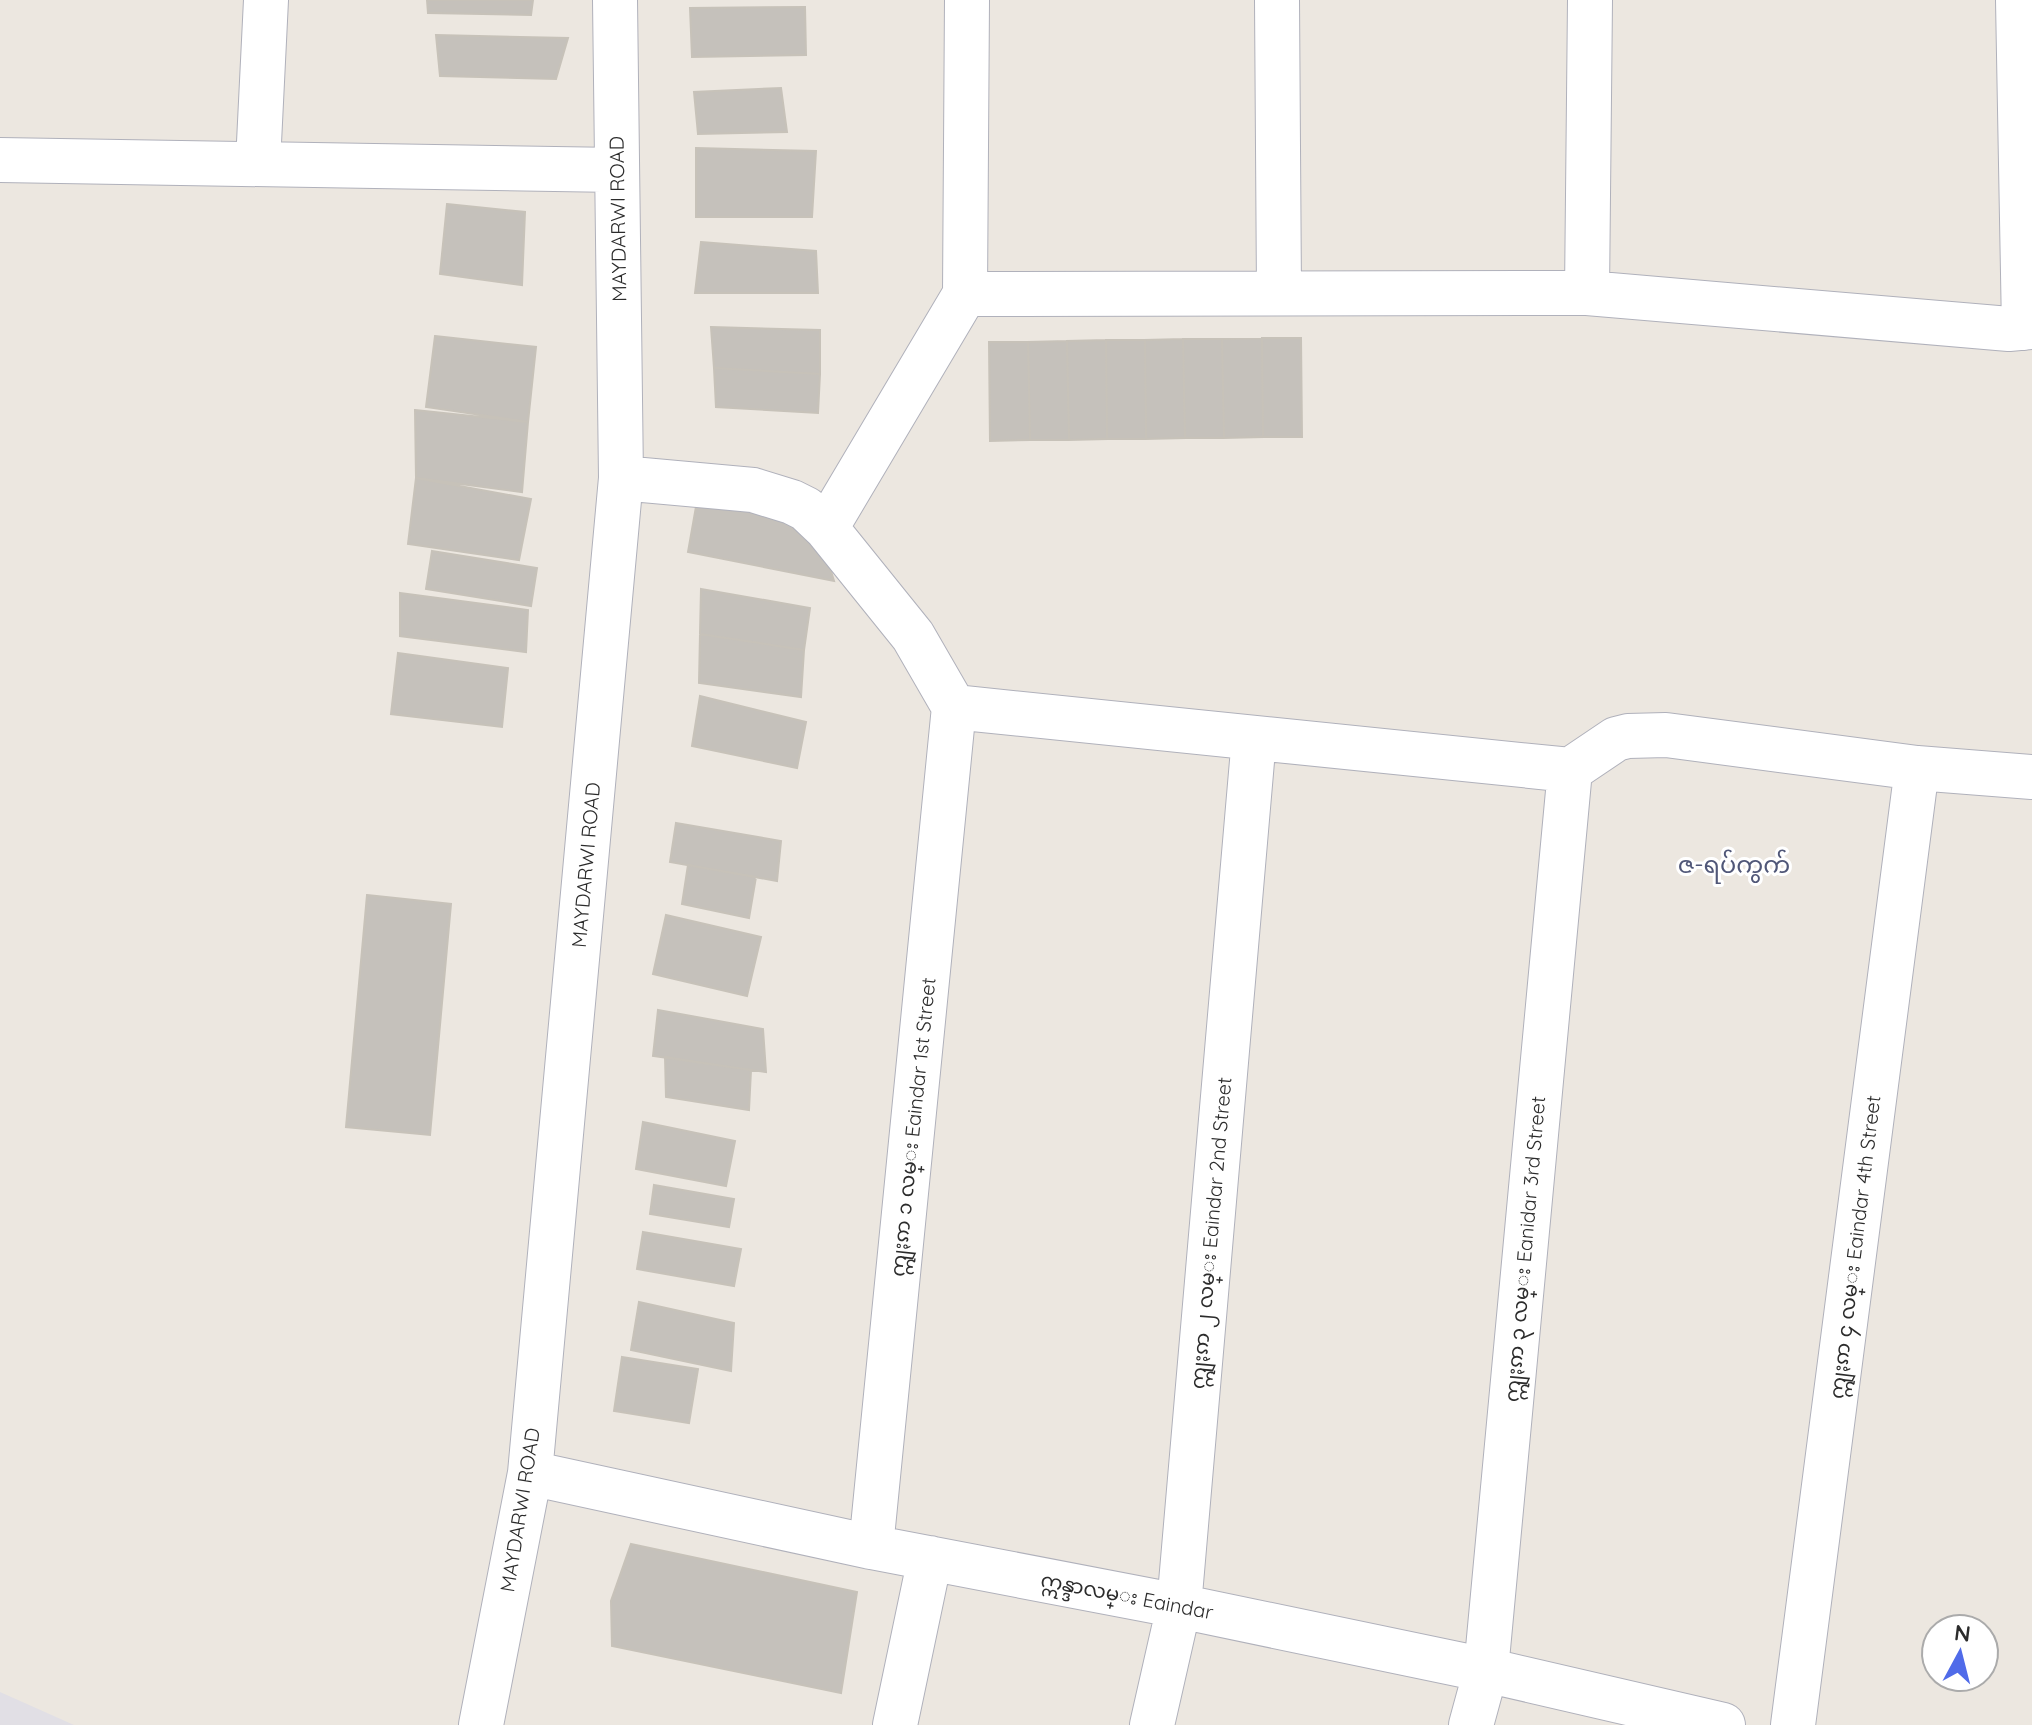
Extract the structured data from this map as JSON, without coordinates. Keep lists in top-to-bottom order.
{
  "streets": {
    "street": [
      "MAYDARWI ROAD",
      "ဣျႏၵာ ၁ လမ္း Eaindar 1st Street",
      "ဣျႏၵာ ၂ လမ္း Eaindar 2nd Street",
      "ဣျႏၵာ ၄ လမ္း Eaindar 4th Street",
      "ဣျႏၵာ ၃ လမ္း Eanidar 3rd Street",
      "ဣန္ဒာလမ္း Eaindar"
    ]
  },
  "crossings": [
    ["MAYDARWI ROAD", "ဣန္ဒာလမ္း Eaindar"],
    ["ဣျႏၵာ ၁ လမ္း Eaindar 1st Street", "ဣန္ဒာလမ္း Eaindar"],
    ["ဣျႏၵာ ၂ လမ္း Eaindar 2nd Street", "ဣန္ဒာလမ္း Eaindar"],
    ["ဣျႏၵာ ၃ လမ္း Eanidar 3rd Street", "ဣန္ဒာလမ္း Eaindar"]
  ],
  "districts": ["ဇ-ရပ်ကွက်"],
  "north": "top"
}
